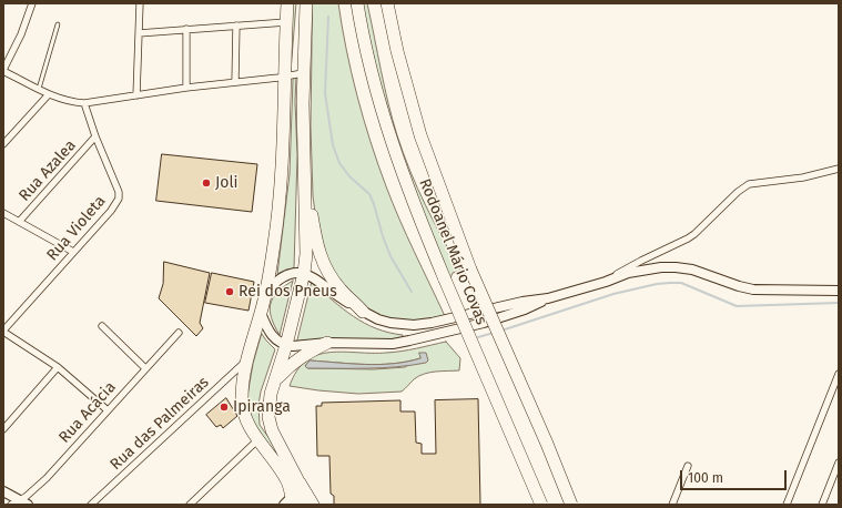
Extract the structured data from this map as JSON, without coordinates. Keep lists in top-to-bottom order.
{
  "streets": {
    "highway": ["Rodoanel Mário Covas"],
    "street": [
      "Rua Azalea",
      "Rua Violeta",
      "Rua Acácia",
      "Rua das Palmeiras"
    ]
  },
  "crossings": [
    ["Rua Azalea", "Rua Violeta"]
  ],
  "places": ["Joli", "Rei dos Pneus", "Ipiranga"],
  "scale_bar": "100 m"
}
